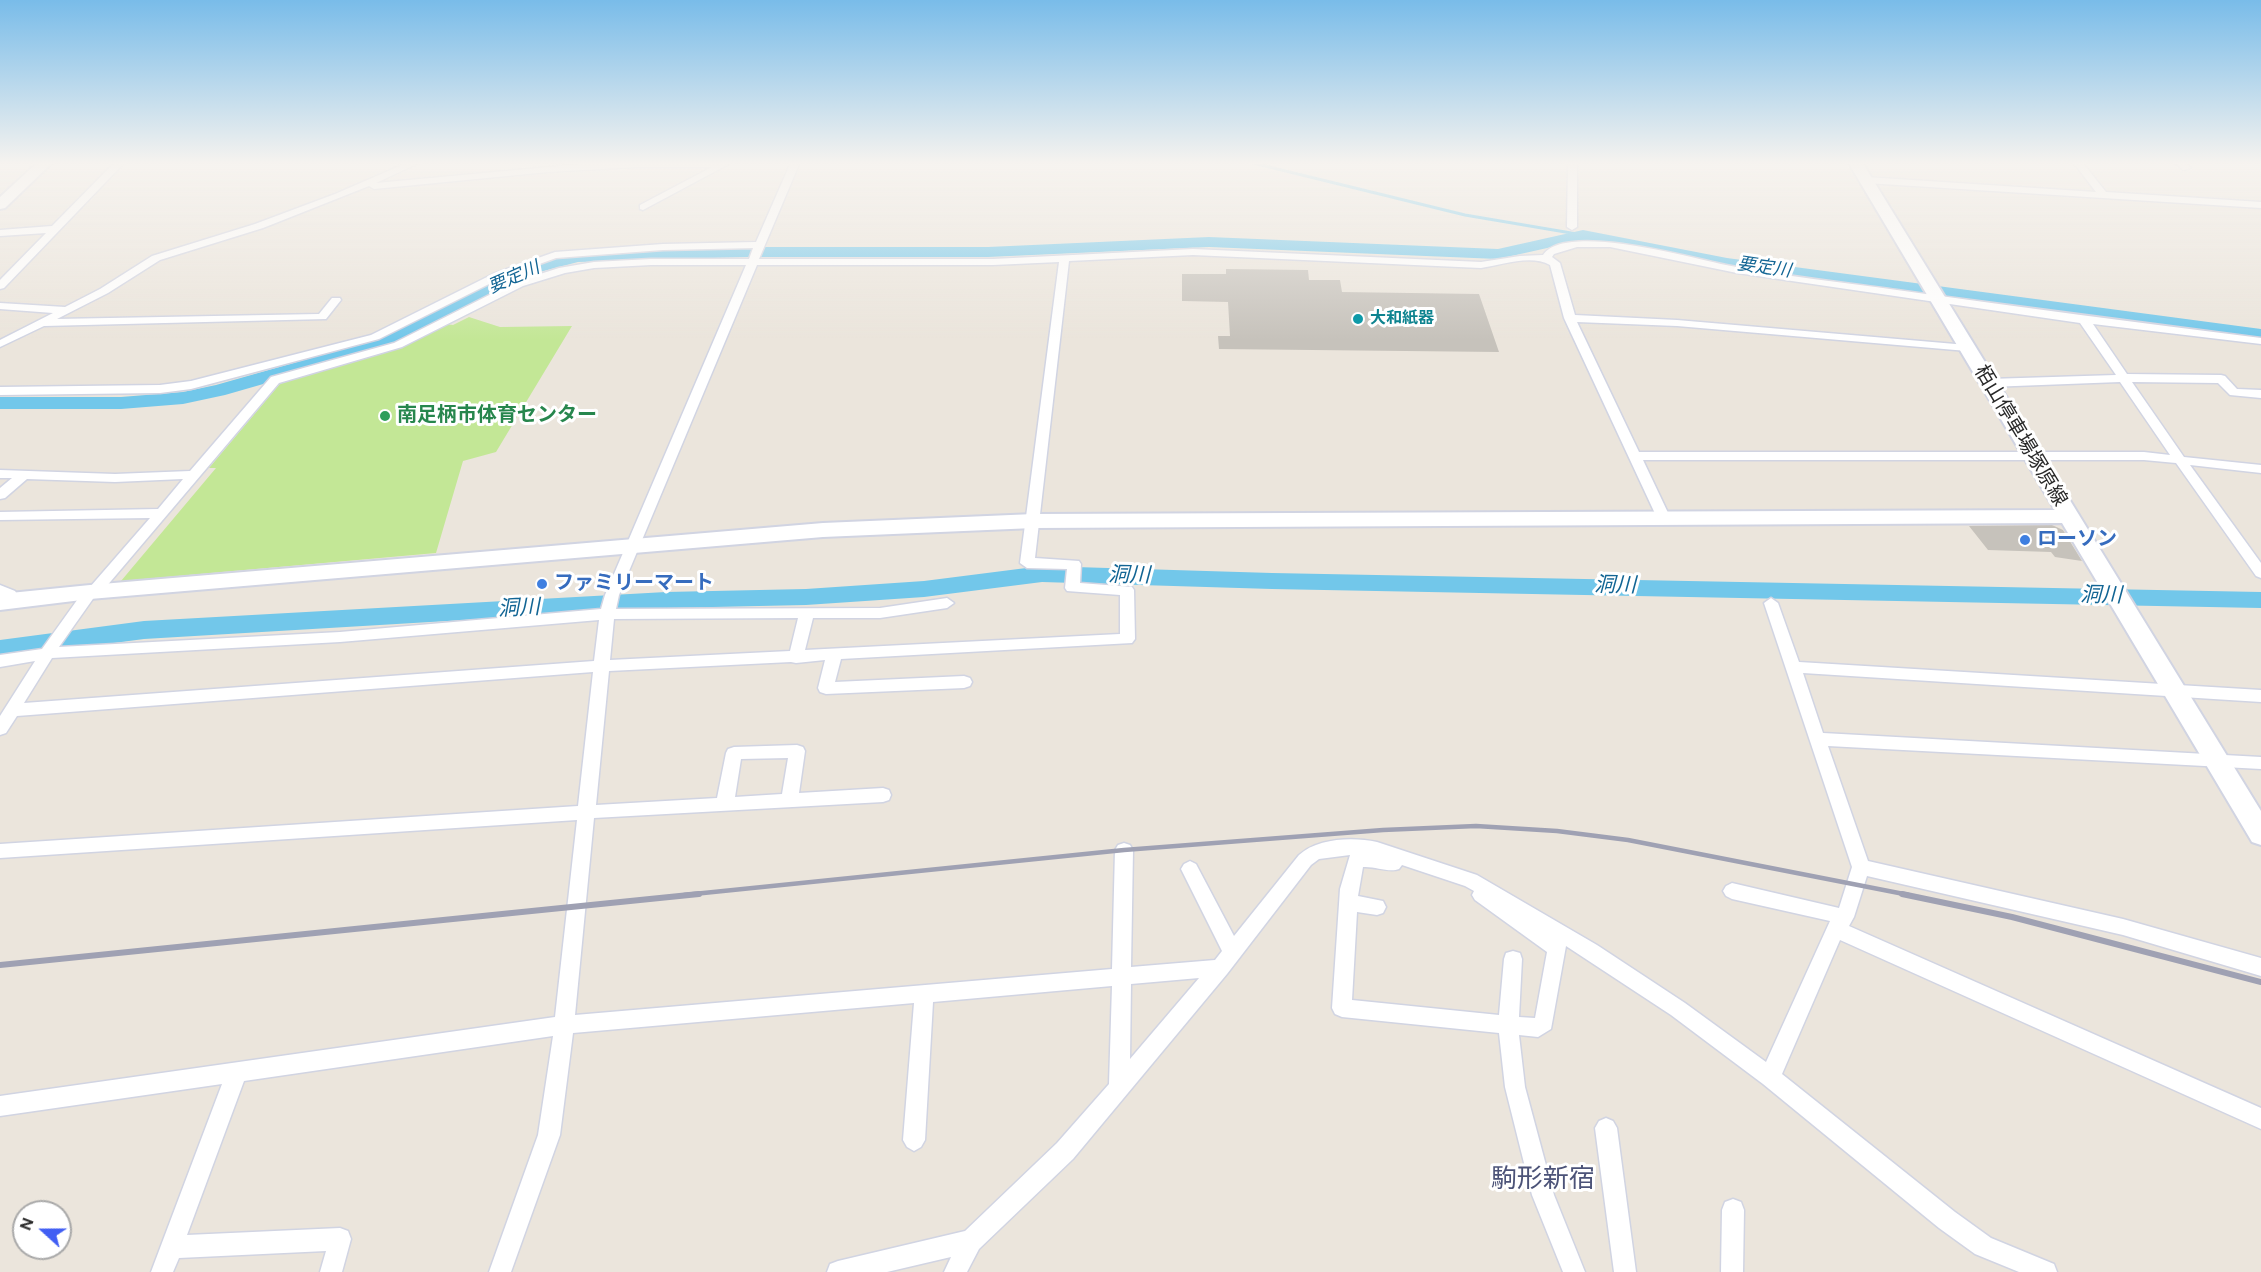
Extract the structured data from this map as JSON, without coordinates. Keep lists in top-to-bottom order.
{
  "streets": {
    "street": ["栢山停車場塚原線"]
  },
  "districts": ["駒形新宿"],
  "water": ["要定川", "洞川"],
  "places": [
    "大和紙器",
    "南足柄市体育センター",
    "ローソン",
    "ファミリーマート"
  ],
  "north": "left"
}
